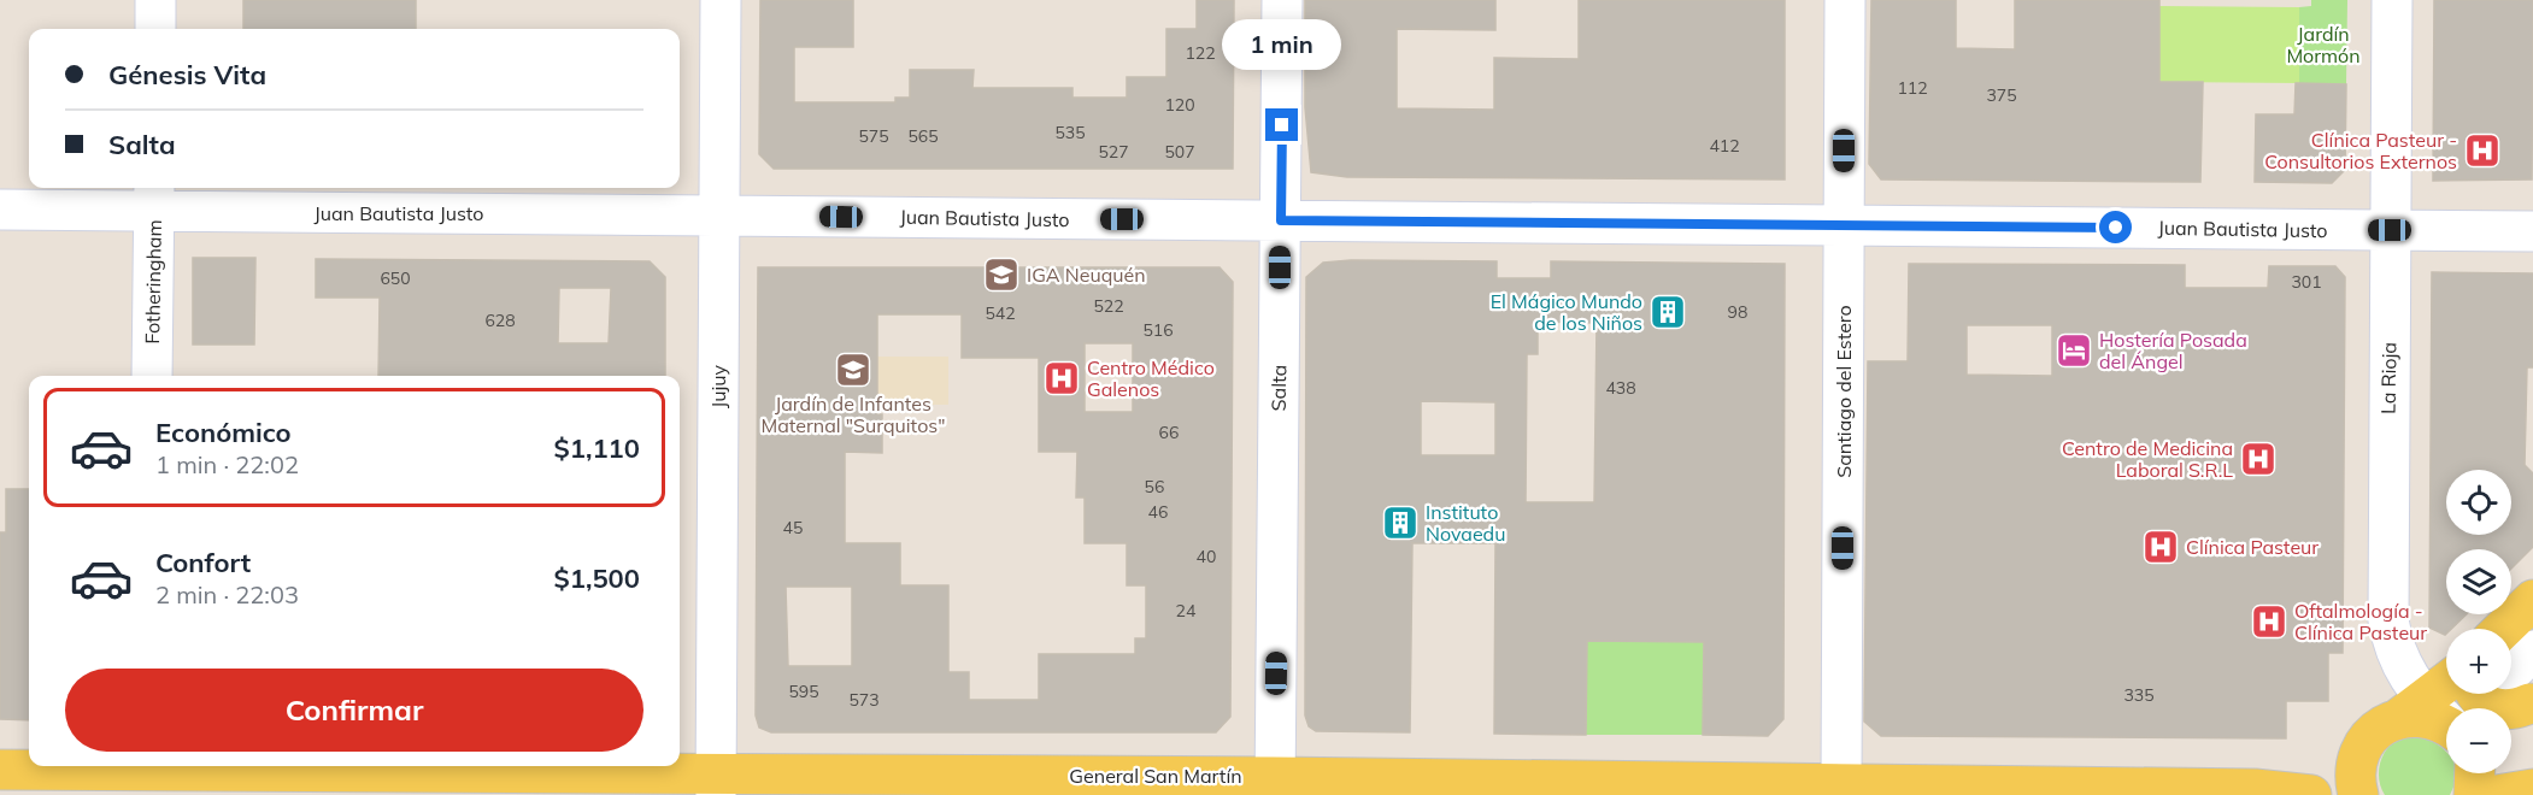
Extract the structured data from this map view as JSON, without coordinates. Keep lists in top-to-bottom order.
{
  "streets": {
    "main road": ["General San Martín"],
    "street": [
      "Juan Bautista Justo",
      "Fotheringham",
      "La Rioja",
      "Jujuy",
      "Salta",
      "Santiago del Estero"
    ]
  },
  "crossings": [
    ["Juan Bautista Justo", "Fotheringham"],
    ["Juan Bautista Justo", "La Rioja"],
    ["Juan Bautista Justo", "Jujuy"],
    ["Juan Bautista Justo", "Salta"],
    ["Juan Bautista Justo", "Santiago del Estero"],
    ["Jujuy", "General San Martín"],
    ["Salta", "General San Martín"],
    ["Santiago del Estero", "General San Martín"]
  ],
  "parks": ["Jardín Mormón"],
  "places": {
    "hospital": [
      "Clínica Pasteur - Consultorios Externos",
      "Centro Médico Galenos",
      "Centro de Medicina Laboral S.R.L",
      "Clínica Pasteur",
      "Oftalmología - Clínica Pasteur"
    ],
    "school or university": ["IGA Neuquén", "Jardín de Infantes Maternal \"Surquitos\""],
    "building": ["El Mágico Mundo de los Niños", "Instituto Novaedu"],
    "hotel": ["Hostería Posada del Ángel"]
  },
  "house_numbers": [
    "122",
    "112",
    "375",
    "120",
    "535",
    "575",
    "565",
    "412",
    "527",
    "507",
    "650",
    "301",
    "522",
    "98",
    "542",
    "628",
    "516",
    "438",
    "66",
    "56",
    "46",
    "45",
    "40",
    "24",
    "595",
    "335",
    "573"
  ],
  "page": {
    "bubble": "1 min",
    "banner": ["Génesis Vita", "Salta"],
    "list": [
      {
        "name": "Económico",
        "note": "1 min · 22:02",
        "value": "$1,110"
      },
      {
        "name": "Confort",
        "note": "2 min · 22:03",
        "value": "$1,500"
      }
    ],
    "map_buttons": ["+", "−"],
    "buttons": "Confirmar"
  }
}
